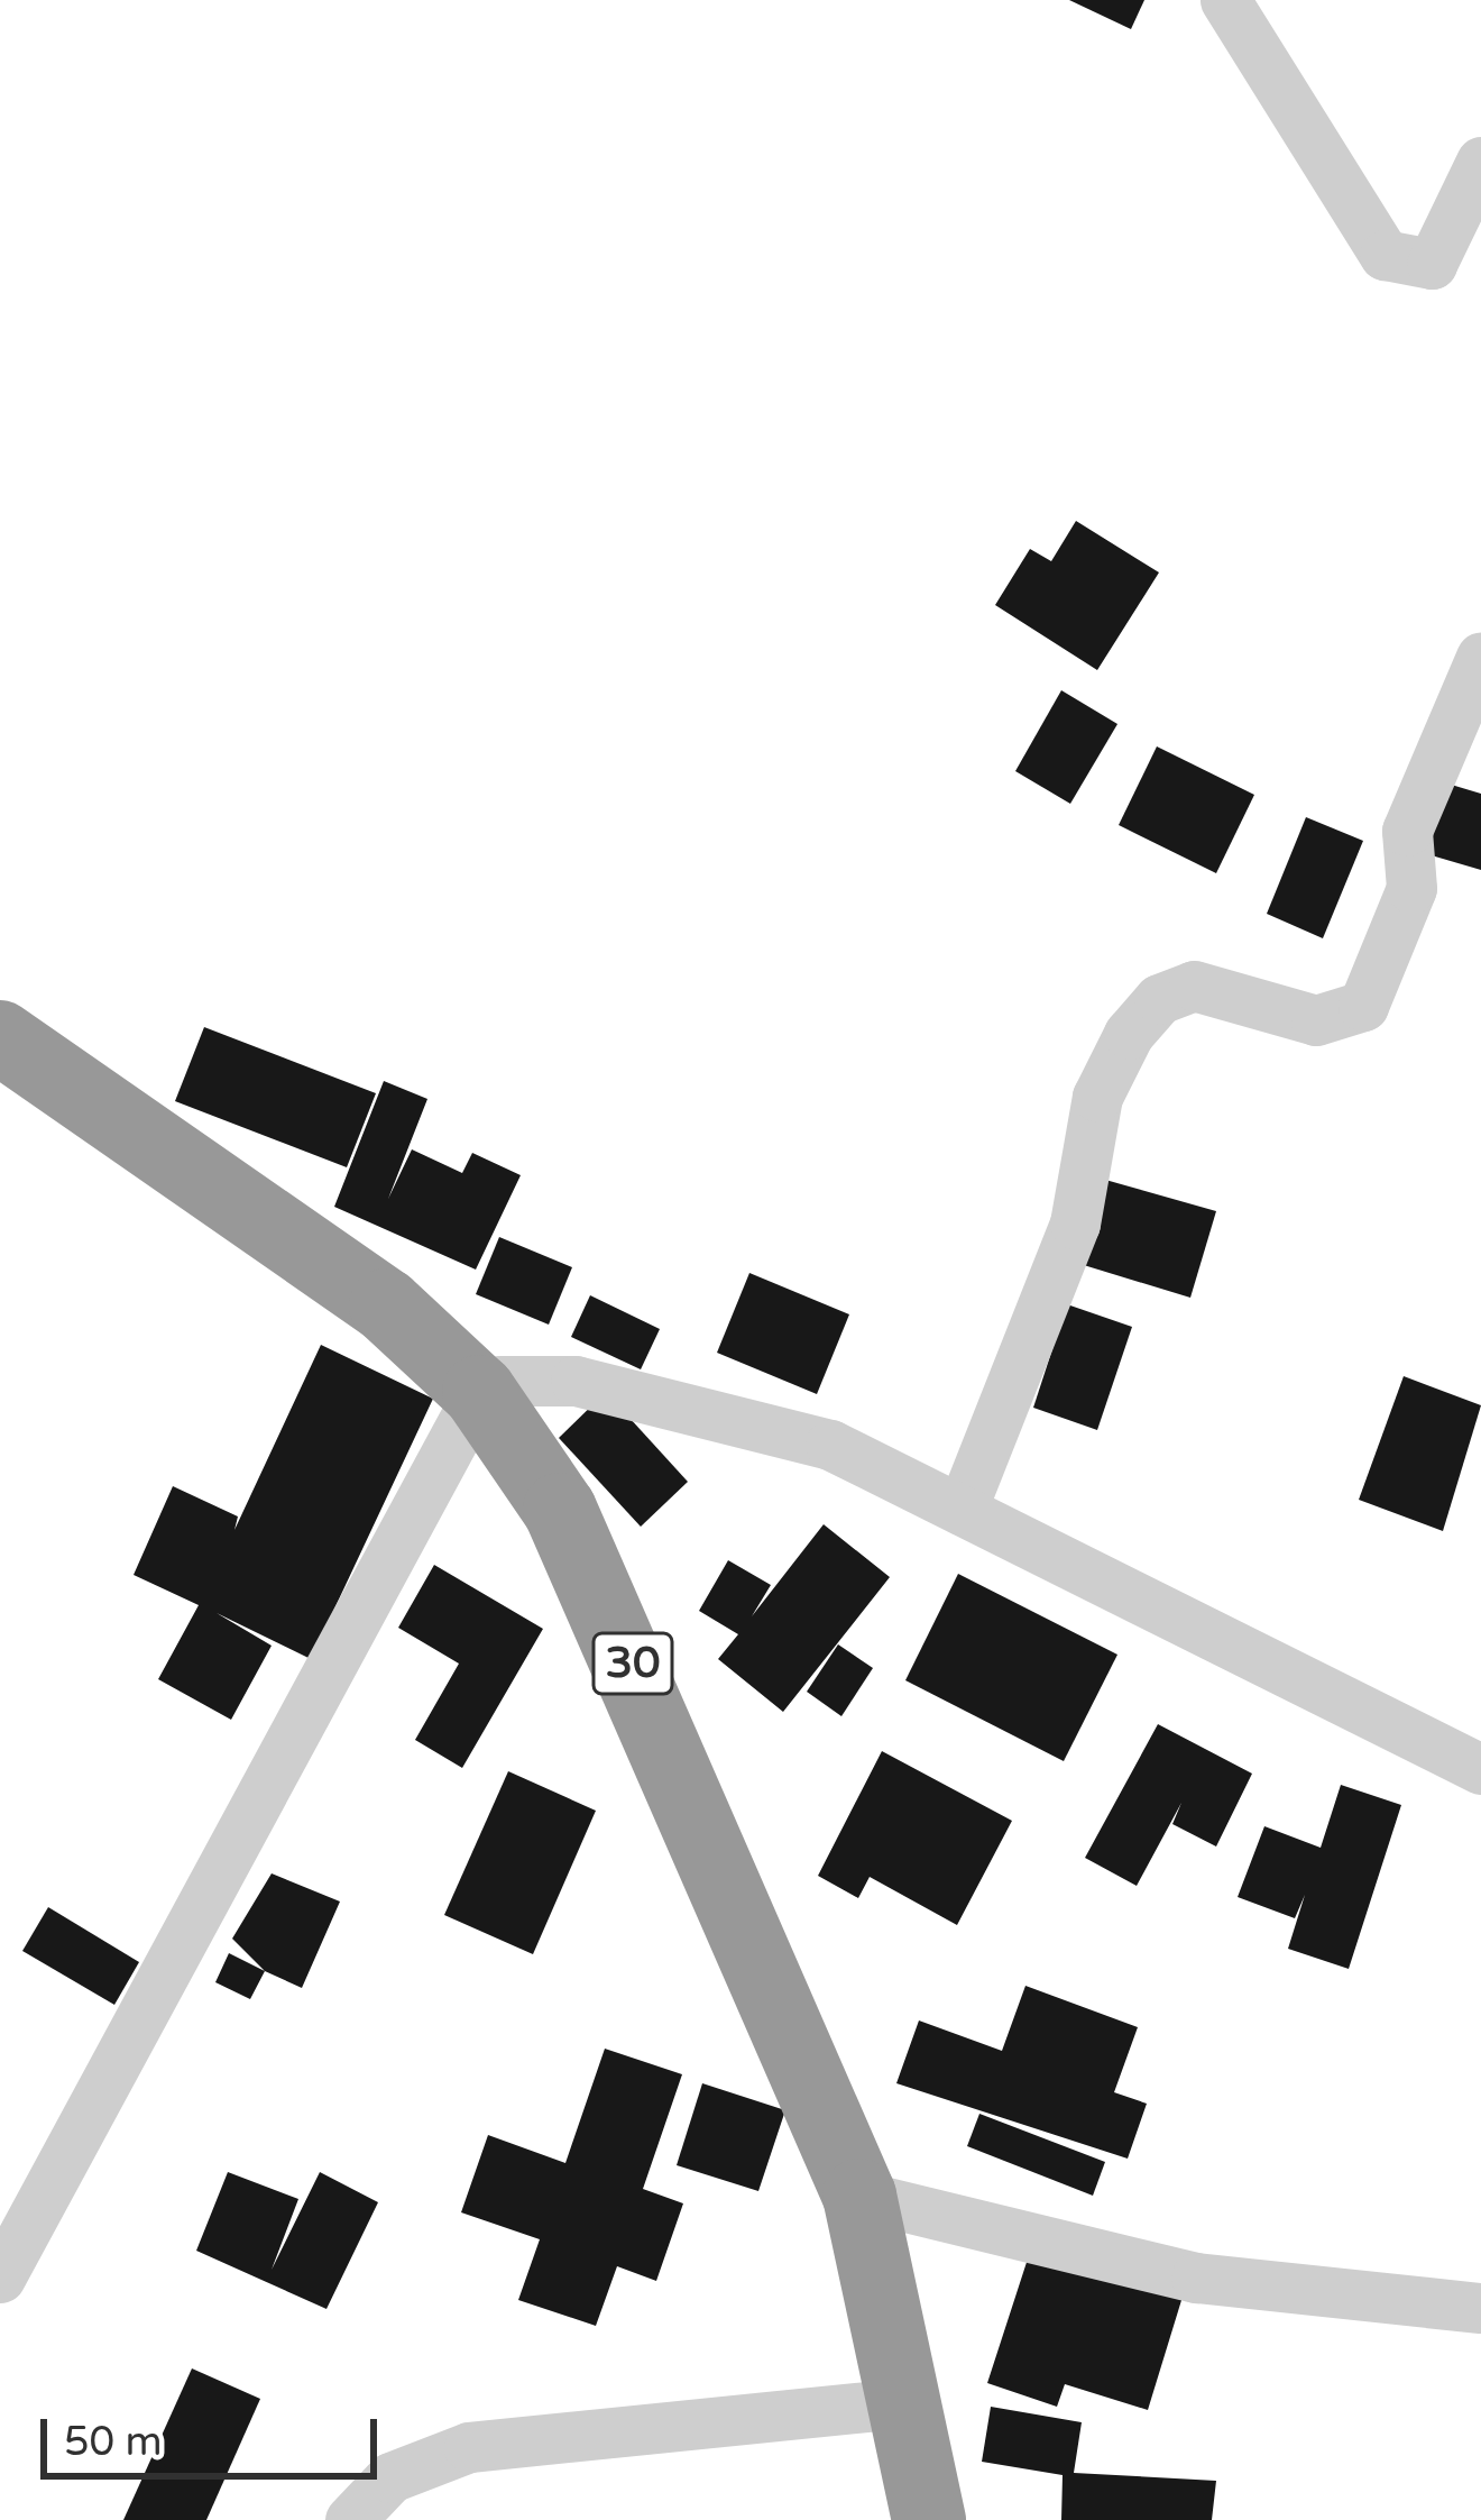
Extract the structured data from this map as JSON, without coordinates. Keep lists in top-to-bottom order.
{
  "streets": {
    "highway": ["30"]
  },
  "scale_bar": "50 m"
}
